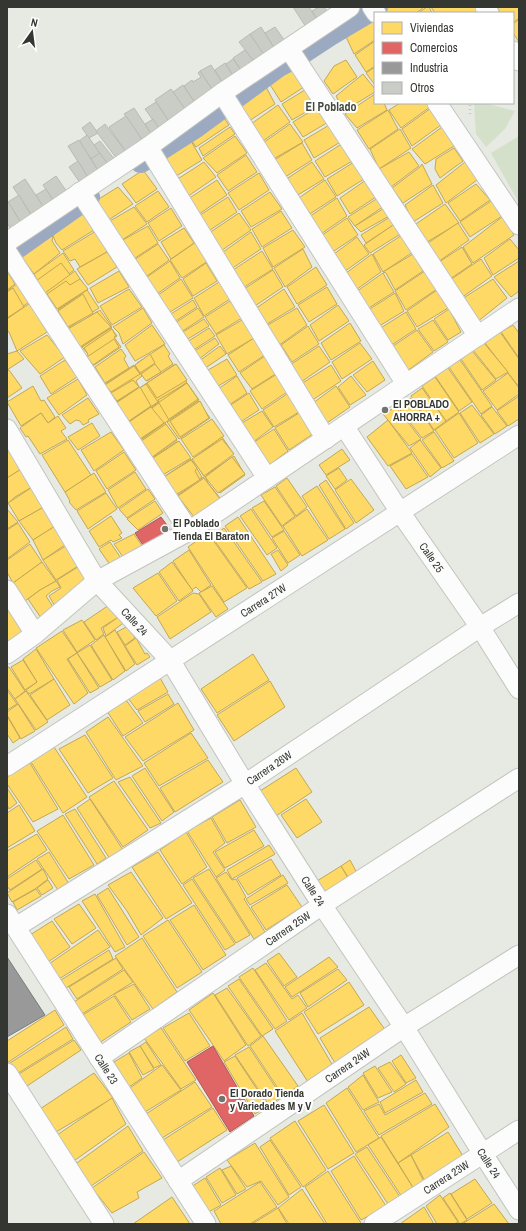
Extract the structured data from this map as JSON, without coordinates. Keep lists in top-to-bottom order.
{
  "streets": {
    "street": [
      "Calle 25",
      "Carrera 27W",
      "Calle 24",
      "Carrera 26W",
      "Carrera 25W",
      "Carrera 24W",
      "Calle 23",
      "Carrera 23W"
    ]
  },
  "crossings": [
    ["Calle 25", "Carrera 27W"],
    ["Calle 25", "Carrera 26W"],
    ["Carrera 27W", "Calle 24"],
    ["Calle 24", "Carrera 26W"],
    ["Calle 24", "Carrera 25W"],
    ["Calle 24", "Carrera 24W"],
    ["Calle 24", "Carrera 23W"],
    ["Carrera 26W", "Calle 23"],
    ["Carrera 25W", "Calle 23"],
    ["Carrera 24W", "Calle 23"]
  ],
  "districts": ["El Poblado"],
  "places": ["El POBLADO AHORRA +", "El Poblado Tienda El Baraton", "El Dorado Tienda y Variedades M y V"],
  "legend": [
    "Viviendas",
    "Comercios",
    "Industria",
    "Otros"
  ],
  "north": "top"
}
